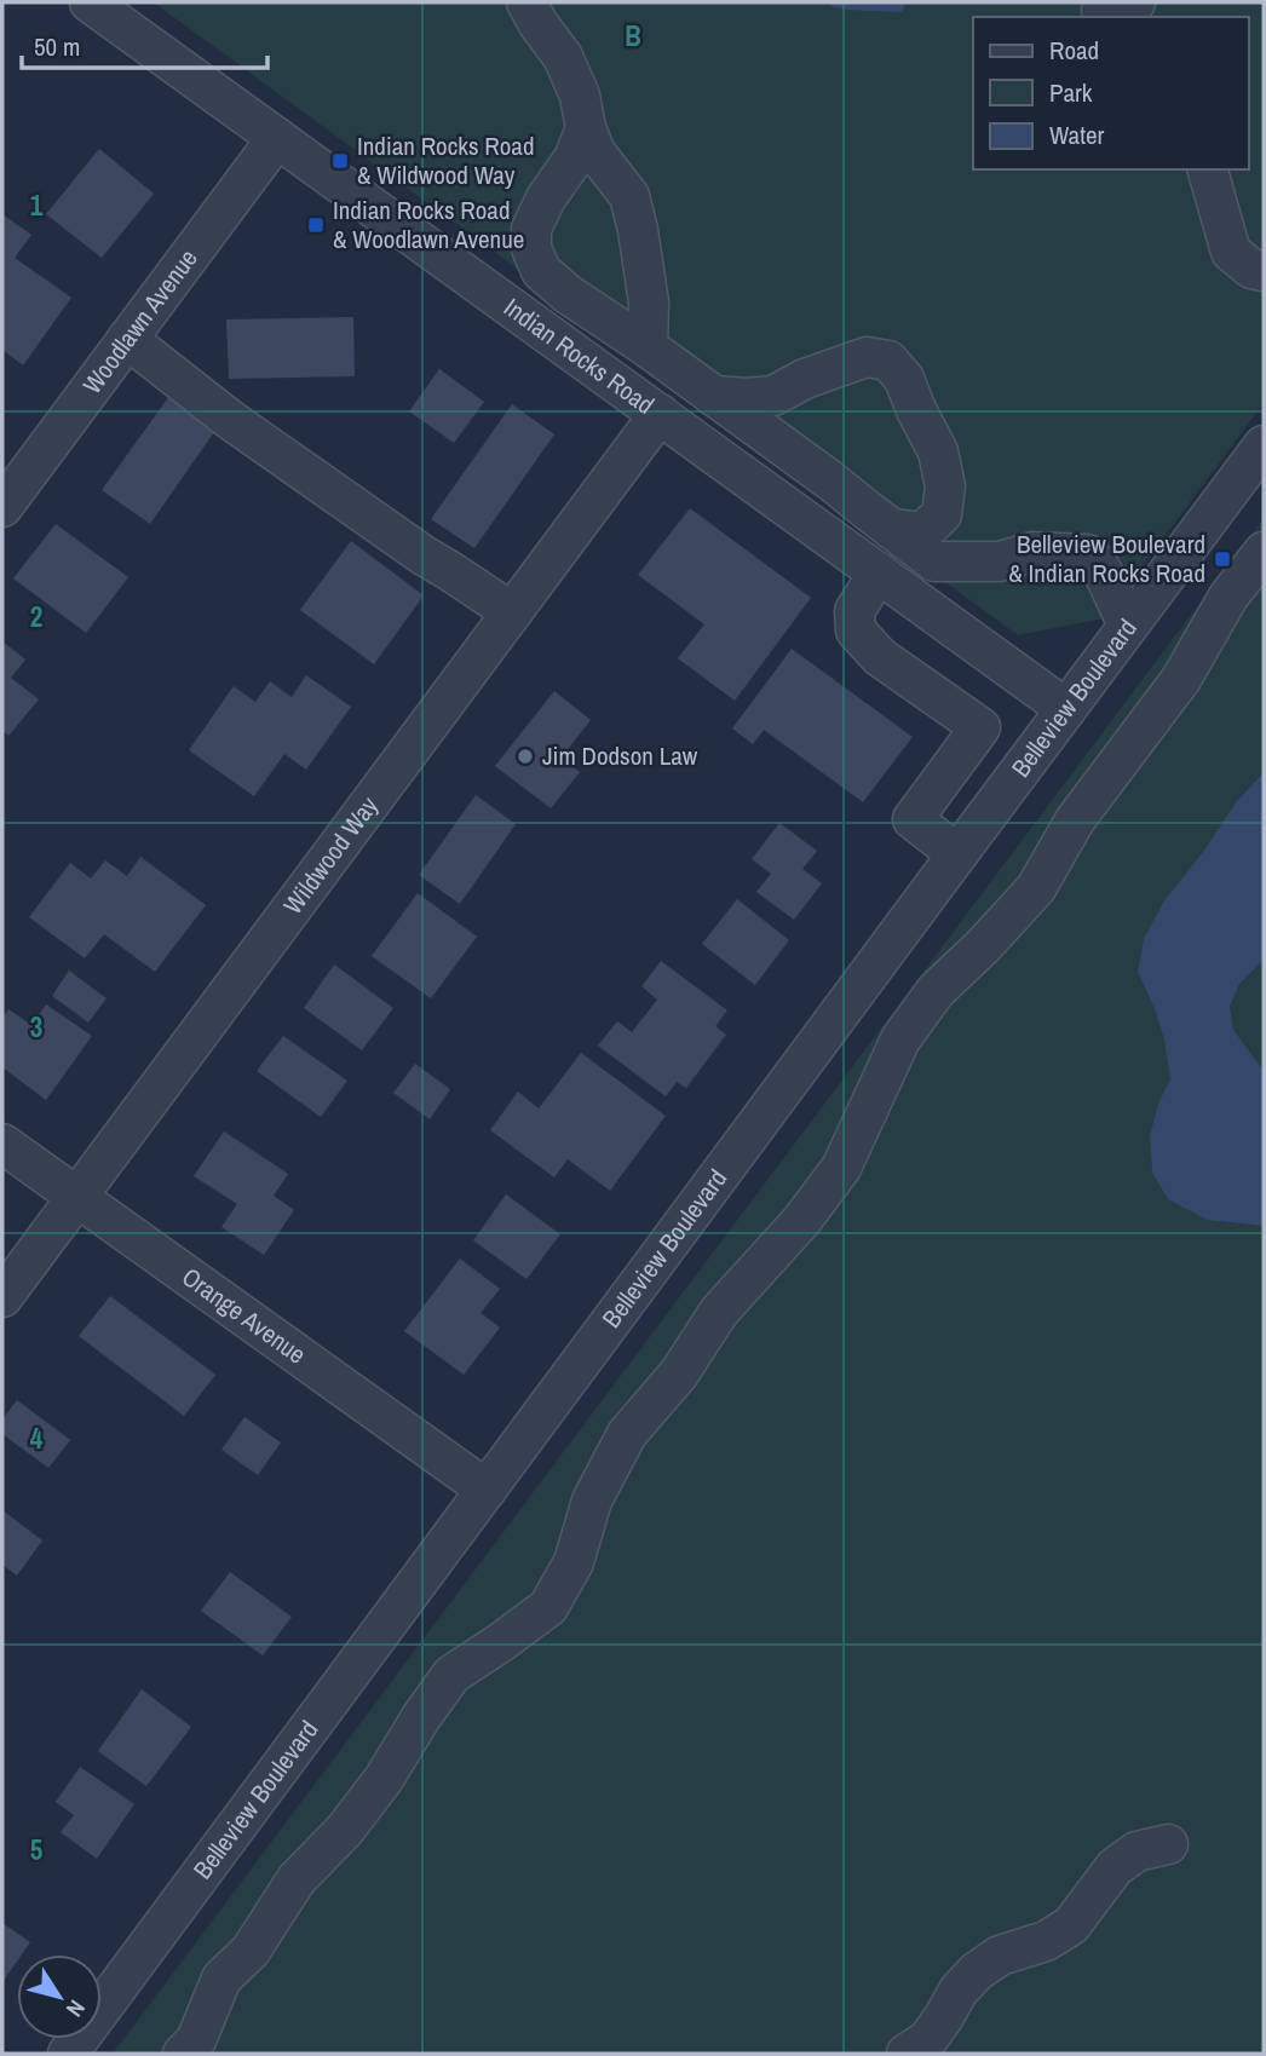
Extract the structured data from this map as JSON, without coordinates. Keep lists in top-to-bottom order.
{
  "streets": {
    "street": [
      "Woodlawn Avenue",
      "Indian Rocks Road",
      "Belleview Boulevard",
      "Wildwood Way",
      "Orange Avenue"
    ]
  },
  "crossings": [
    ["Woodlawn Avenue", "Indian Rocks Road"],
    ["Indian Rocks Road", "Belleview Boulevard"],
    ["Indian Rocks Road", "Wildwood Way"],
    ["Belleview Boulevard", "Orange Avenue"],
    ["Wildwood Way", "Orange Avenue"]
  ],
  "places": {
    "transit": ["Indian Rocks Road & Wildwood Way", "Indian Rocks Road & Woodlawn Avenue", "Belleview Boulevard & Indian Rocks Road"],
    "other": ["Jim Dodson Law"]
  },
  "legend": ["Road", "Park", "Water"],
  "scale_bar": "50 m",
  "north": "bottom right",
  "grid": {
    "columns": ["B"],
    "rows": [
      "1",
      "2",
      "3",
      "4",
      "5"
    ]
  }
}
